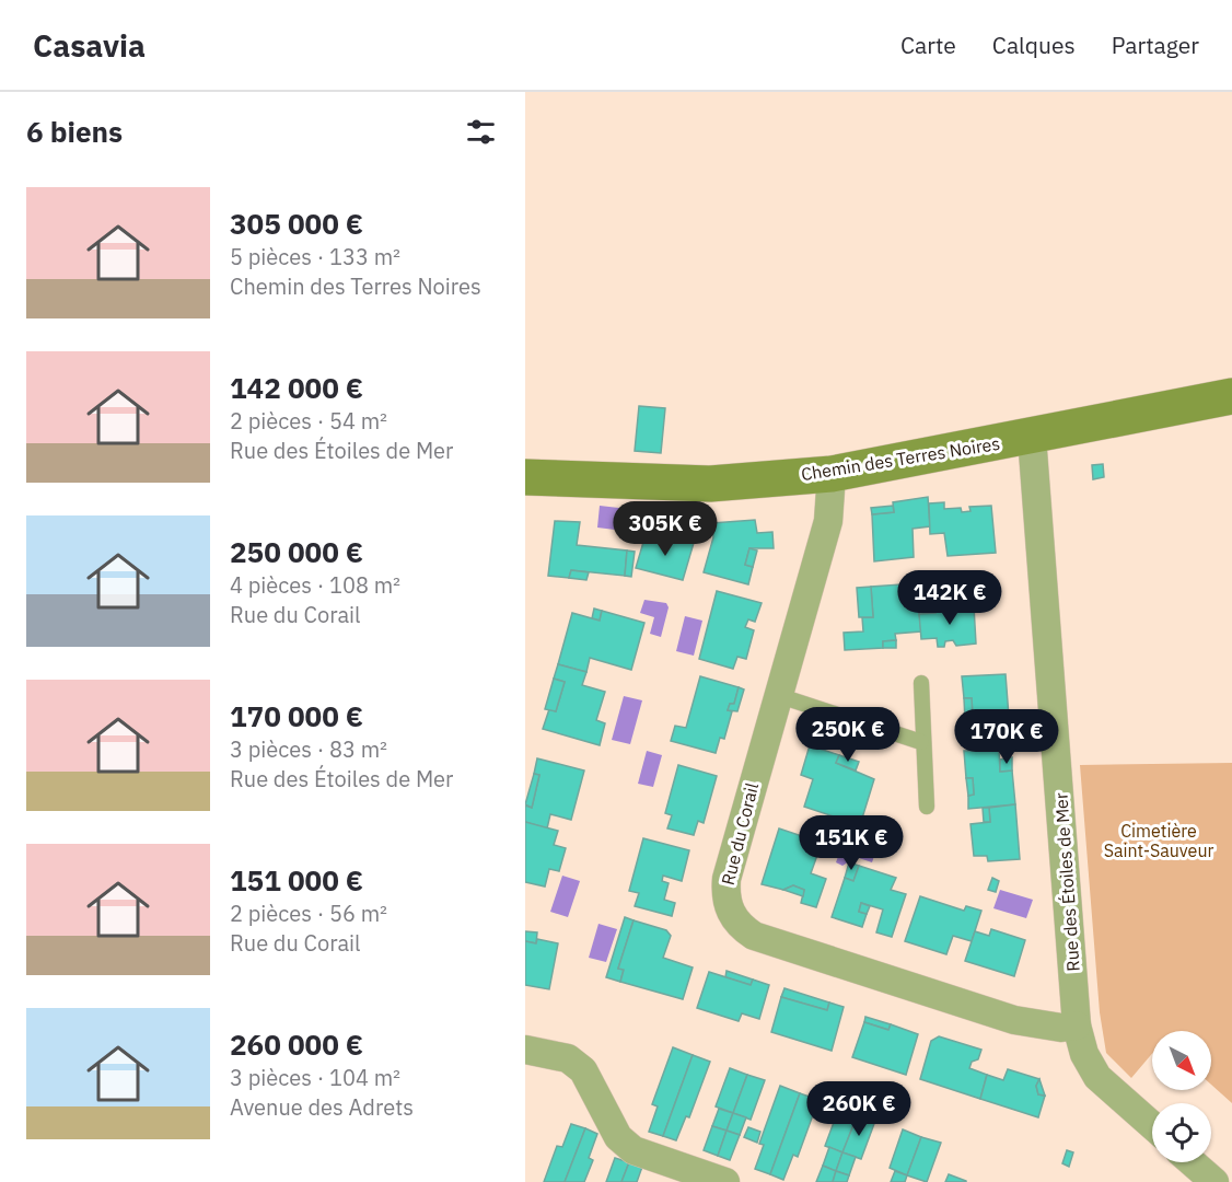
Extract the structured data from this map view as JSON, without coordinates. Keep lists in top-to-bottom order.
{
  "streets": {
    "street": ["Chemin des Terres Noires", "Rue du Corail", "Rue des Étoiles de Mer"]
  },
  "crossings": [
    ["Chemin des Terres Noires", "Rue du Corail"],
    ["Chemin des Terres Noires", "Rue des Étoiles de Mer"],
    ["Rue du Corail", "Rue des Étoiles de Mer"]
  ],
  "parks": ["Cimetière Saint-Sauveur"],
  "north": "bottom right",
  "page": {
    "header": "Casavia",
    "nav": ["Carte", "Calques", "Partager"],
    "heading": "6 biens",
    "list": [
      {
        "name": "305 000 €",
        "note": "5 pièces · 133 m² · Chemin des Terres Noires"
      },
      {
        "name": "142 000 €",
        "note": "2 pièces · 54 m² · Rue des Étoiles de Mer"
      },
      {
        "name": "250 000 €",
        "note": "4 pièces · 108 m² · Rue du Corail"
      },
      {
        "name": "170 000 €",
        "note": "3 pièces · 83 m² · Rue des Étoiles de Mer"
      },
      {
        "name": "151 000 €",
        "note": "2 pièces · 56 m² · Rue du Corail"
      },
      {
        "name": "260 000 €",
        "note": "3 pièces · 104 m² · Avenue des Adrets"
      }
    ],
    "price": [
      "305K €",
      "142K €",
      "250K €",
      "170K €",
      "151K €",
      "260K €"
    ]
  }
}
